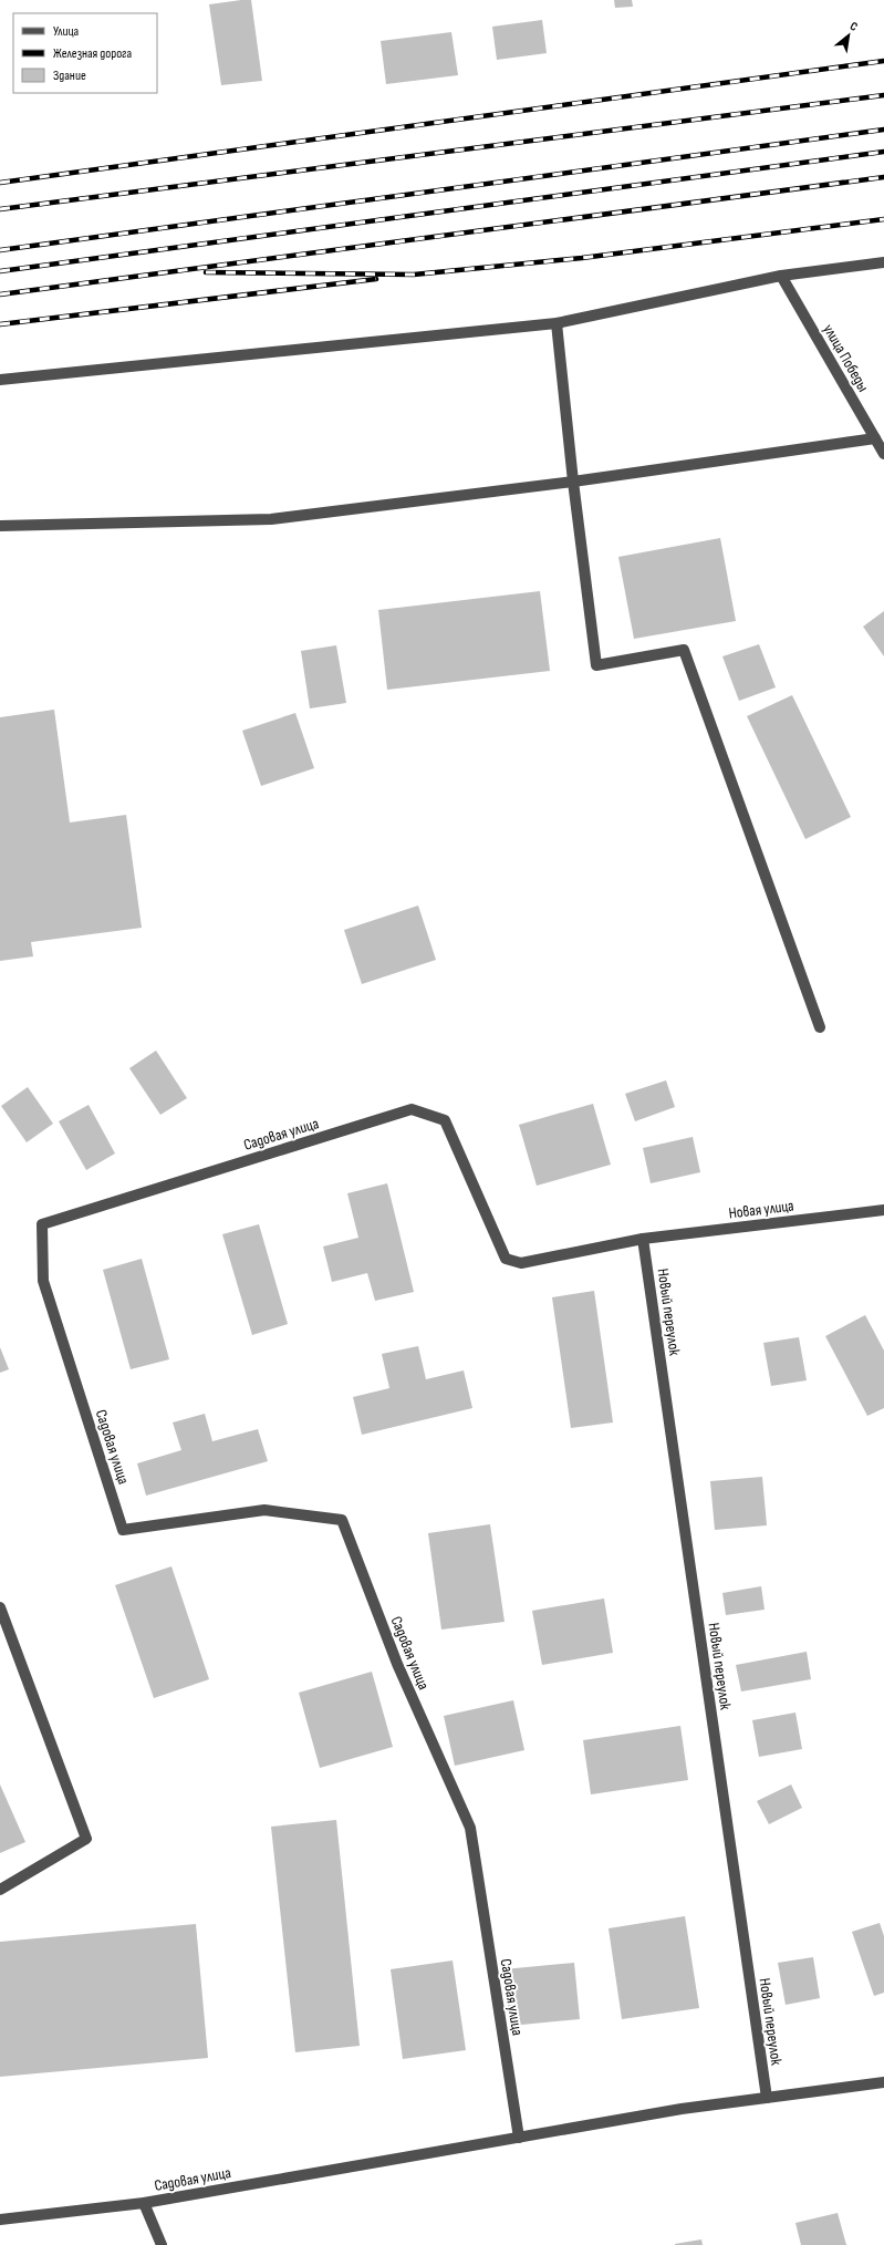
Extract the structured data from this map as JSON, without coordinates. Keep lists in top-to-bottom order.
{
  "streets": {
    "street": [
      "улица Победы",
      "Садовая улица",
      "Новая улица",
      "Новый переулок"
    ]
  },
  "crossings": [
    ["Садовая улица", "Новая улица"],
    ["Садовая улица", "Новый переулок"],
    ["Новая улица", "Новый переулок"]
  ],
  "legend": ["Улица", "Железная дорога", "Здание"],
  "north": "top right"
}
